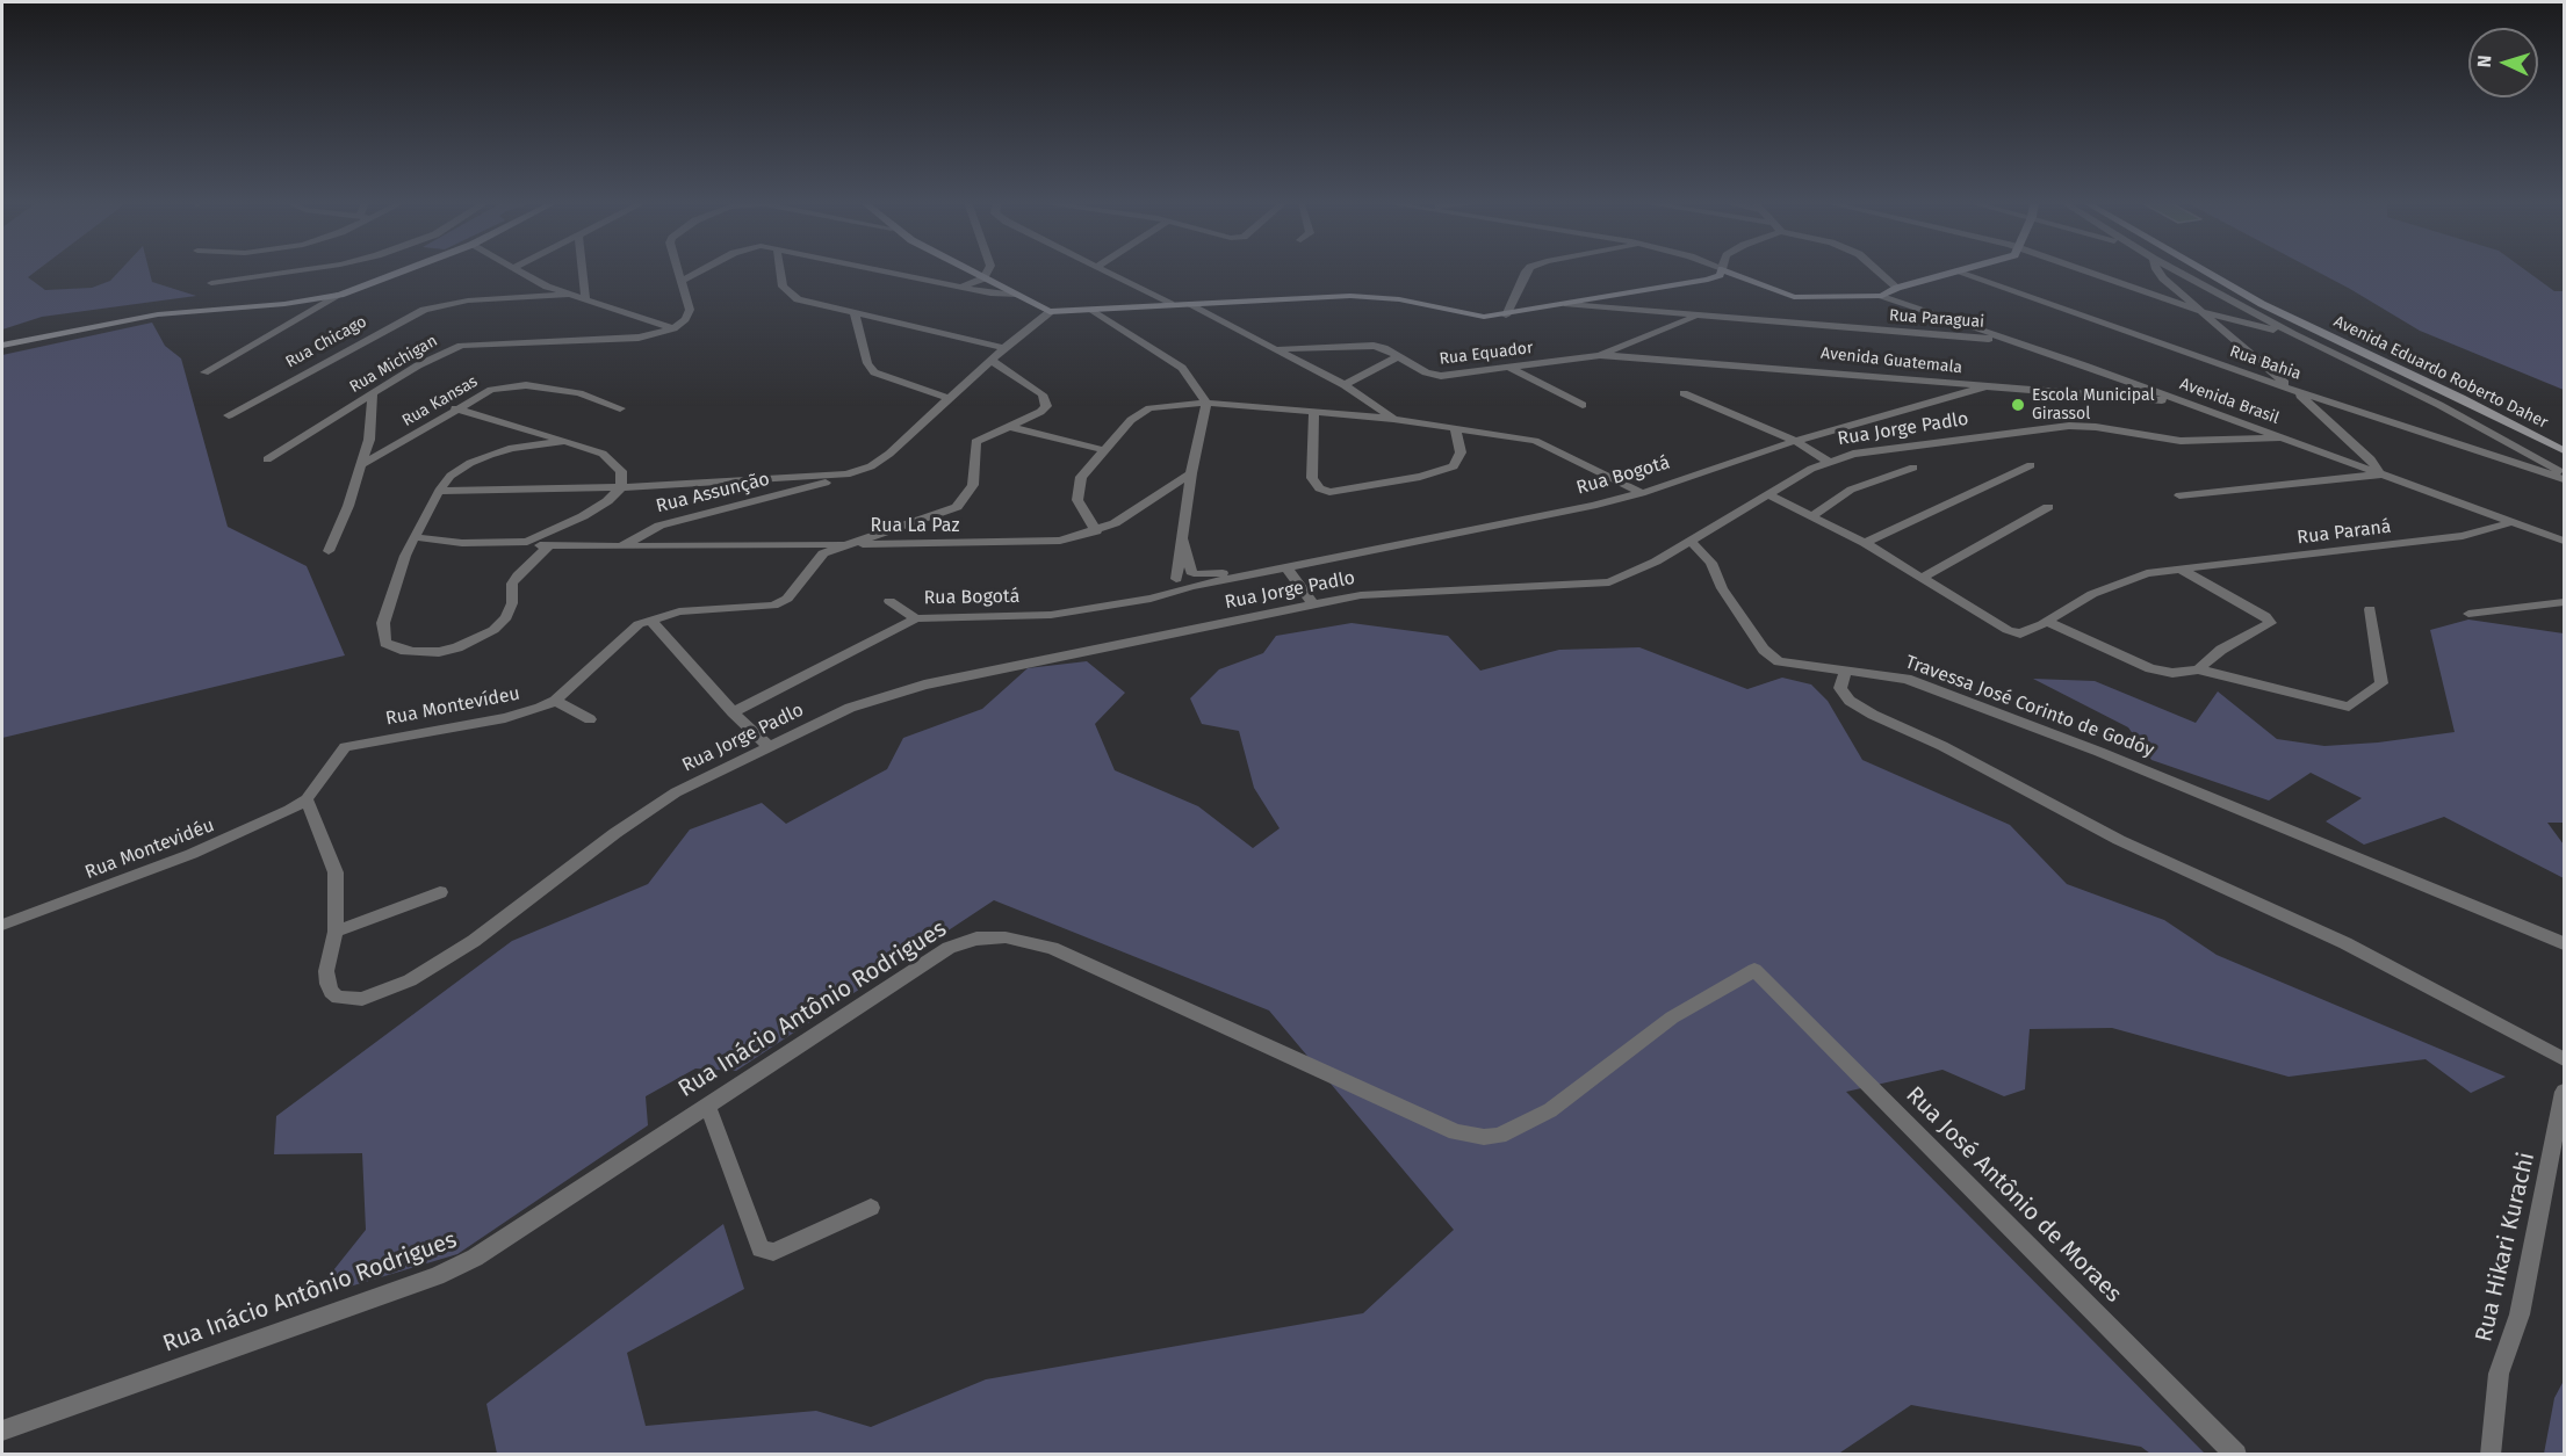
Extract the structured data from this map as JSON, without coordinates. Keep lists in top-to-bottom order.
{
  "streets": {
    "main road": ["Avenida Eduardo Roberto Daher"],
    "street": [
      "Rua Paraguai",
      "Rua Chicago",
      "Rua Equador",
      "Avenida Guatemala",
      "Rua Bahia",
      "Rua Michigan",
      "Rua Kansas",
      "Avenida Brasil",
      "Rua Jorge Padlo",
      "Rua Bogotá",
      "Rua Assunção",
      "Rua La Paz",
      "Rua Paraná",
      "Rua Montevídeu",
      "Travessa José Corinto de Godóy",
      "Rua Montevidéu",
      "Rua Inácio Antônio Rodrigues",
      "Rua José Antônio de Moraes",
      "Rua Hikari Kurachi"
    ]
  },
  "crossings": [
    ["Rua Paraguai", "Rua Equador"],
    ["Rua Paraguai", "Avenida Brasil"],
    ["Rua Equador", "Avenida Guatemala"],
    ["Avenida Guatemala", "Avenida Brasil"],
    ["Avenida Guatemala", "Rua Bogotá"],
    ["Avenida Brasil", "Rua Jorge Padlo"],
    ["Avenida Brasil", "Rua Paraná"],
    ["Rua Jorge Padlo", "Travessa José Corinto de Godóy"],
    ["Rua Assunção", "Rua La Paz"],
    ["Rua La Paz", "Rua Montevídeu"],
    ["Rua Montevídeu", "Rua Montevidéu"],
    ["Rua Inácio Antônio Rodrigues", "Rua José Antônio de Moraes"]
  ],
  "places": ["Escola Municipal Girassol"],
  "north": "left"
}
